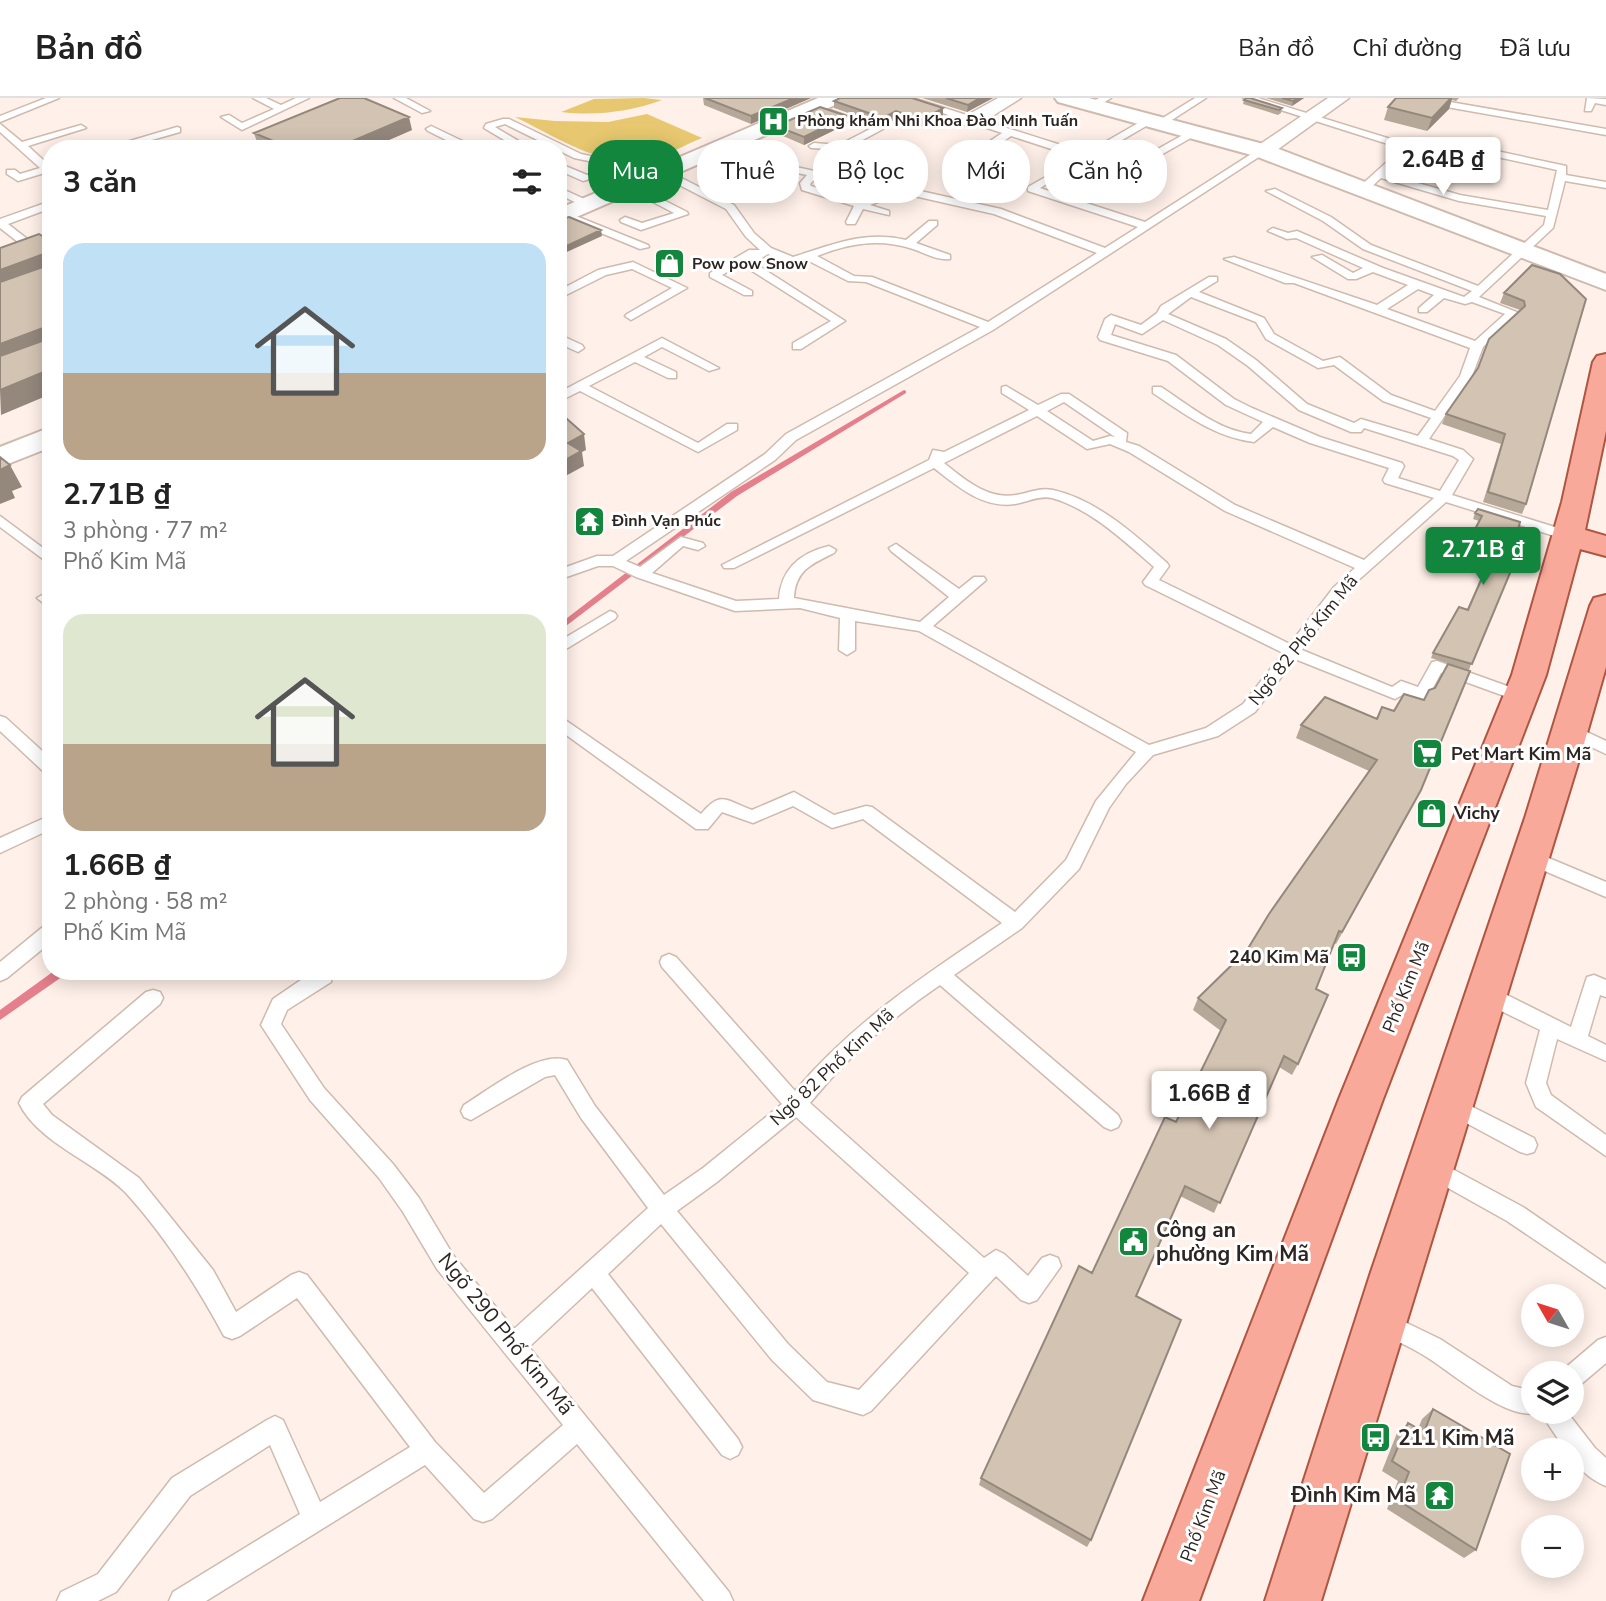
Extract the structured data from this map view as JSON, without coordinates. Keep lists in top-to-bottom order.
{
  "streets": {
    "main road": ["Phố Kim Mã"],
    "lane": ["Ngõ 82 Phố Kim Mã", "Ngõ 290 Phố Kim Mã"]
  },
  "crossings": [
    ["Ngõ 82 Phố Kim Mã", "Ngõ 290 Phố Kim Mã"]
  ],
  "places": {
    "hospital": ["Phòng khám Nhi Khoa Đào Minh Tuấn"],
    "shop": ["Pow pow Snow", "Vichy"],
    "temple": ["Đình Vạn Phúc", "Đình Kim Mã"],
    "supermarket": ["Pet Mart Kim Mã"],
    "bus stop": ["240 Kim Mã", "211 Kim Mã"],
    "public building": ["Công an phường Kim Mã"]
  },
  "north": "top left",
  "page": {
    "header": "Bản đồ",
    "nav": ["Bản đồ", "Chỉ đường", "Đã lưu"],
    "price": ["2.64B ₫", "2.71B ₫", "1.66B ₫"],
    "chip": [
      "Mua",
      "Thuê",
      "Bộ lọc",
      "Mới",
      "Căn hộ"
    ],
    "heading": "3 căn",
    "list": [
      {
        "name": "2.71B ₫",
        "note": "3 phòng · 77 m² · Phố Kim Mã"
      },
      {
        "name": "1.66B ₫",
        "note": "2 phòng · 58 m² · Phố Kim Mã"
      }
    ],
    "map_buttons": ["+", "−"]
  }
}
